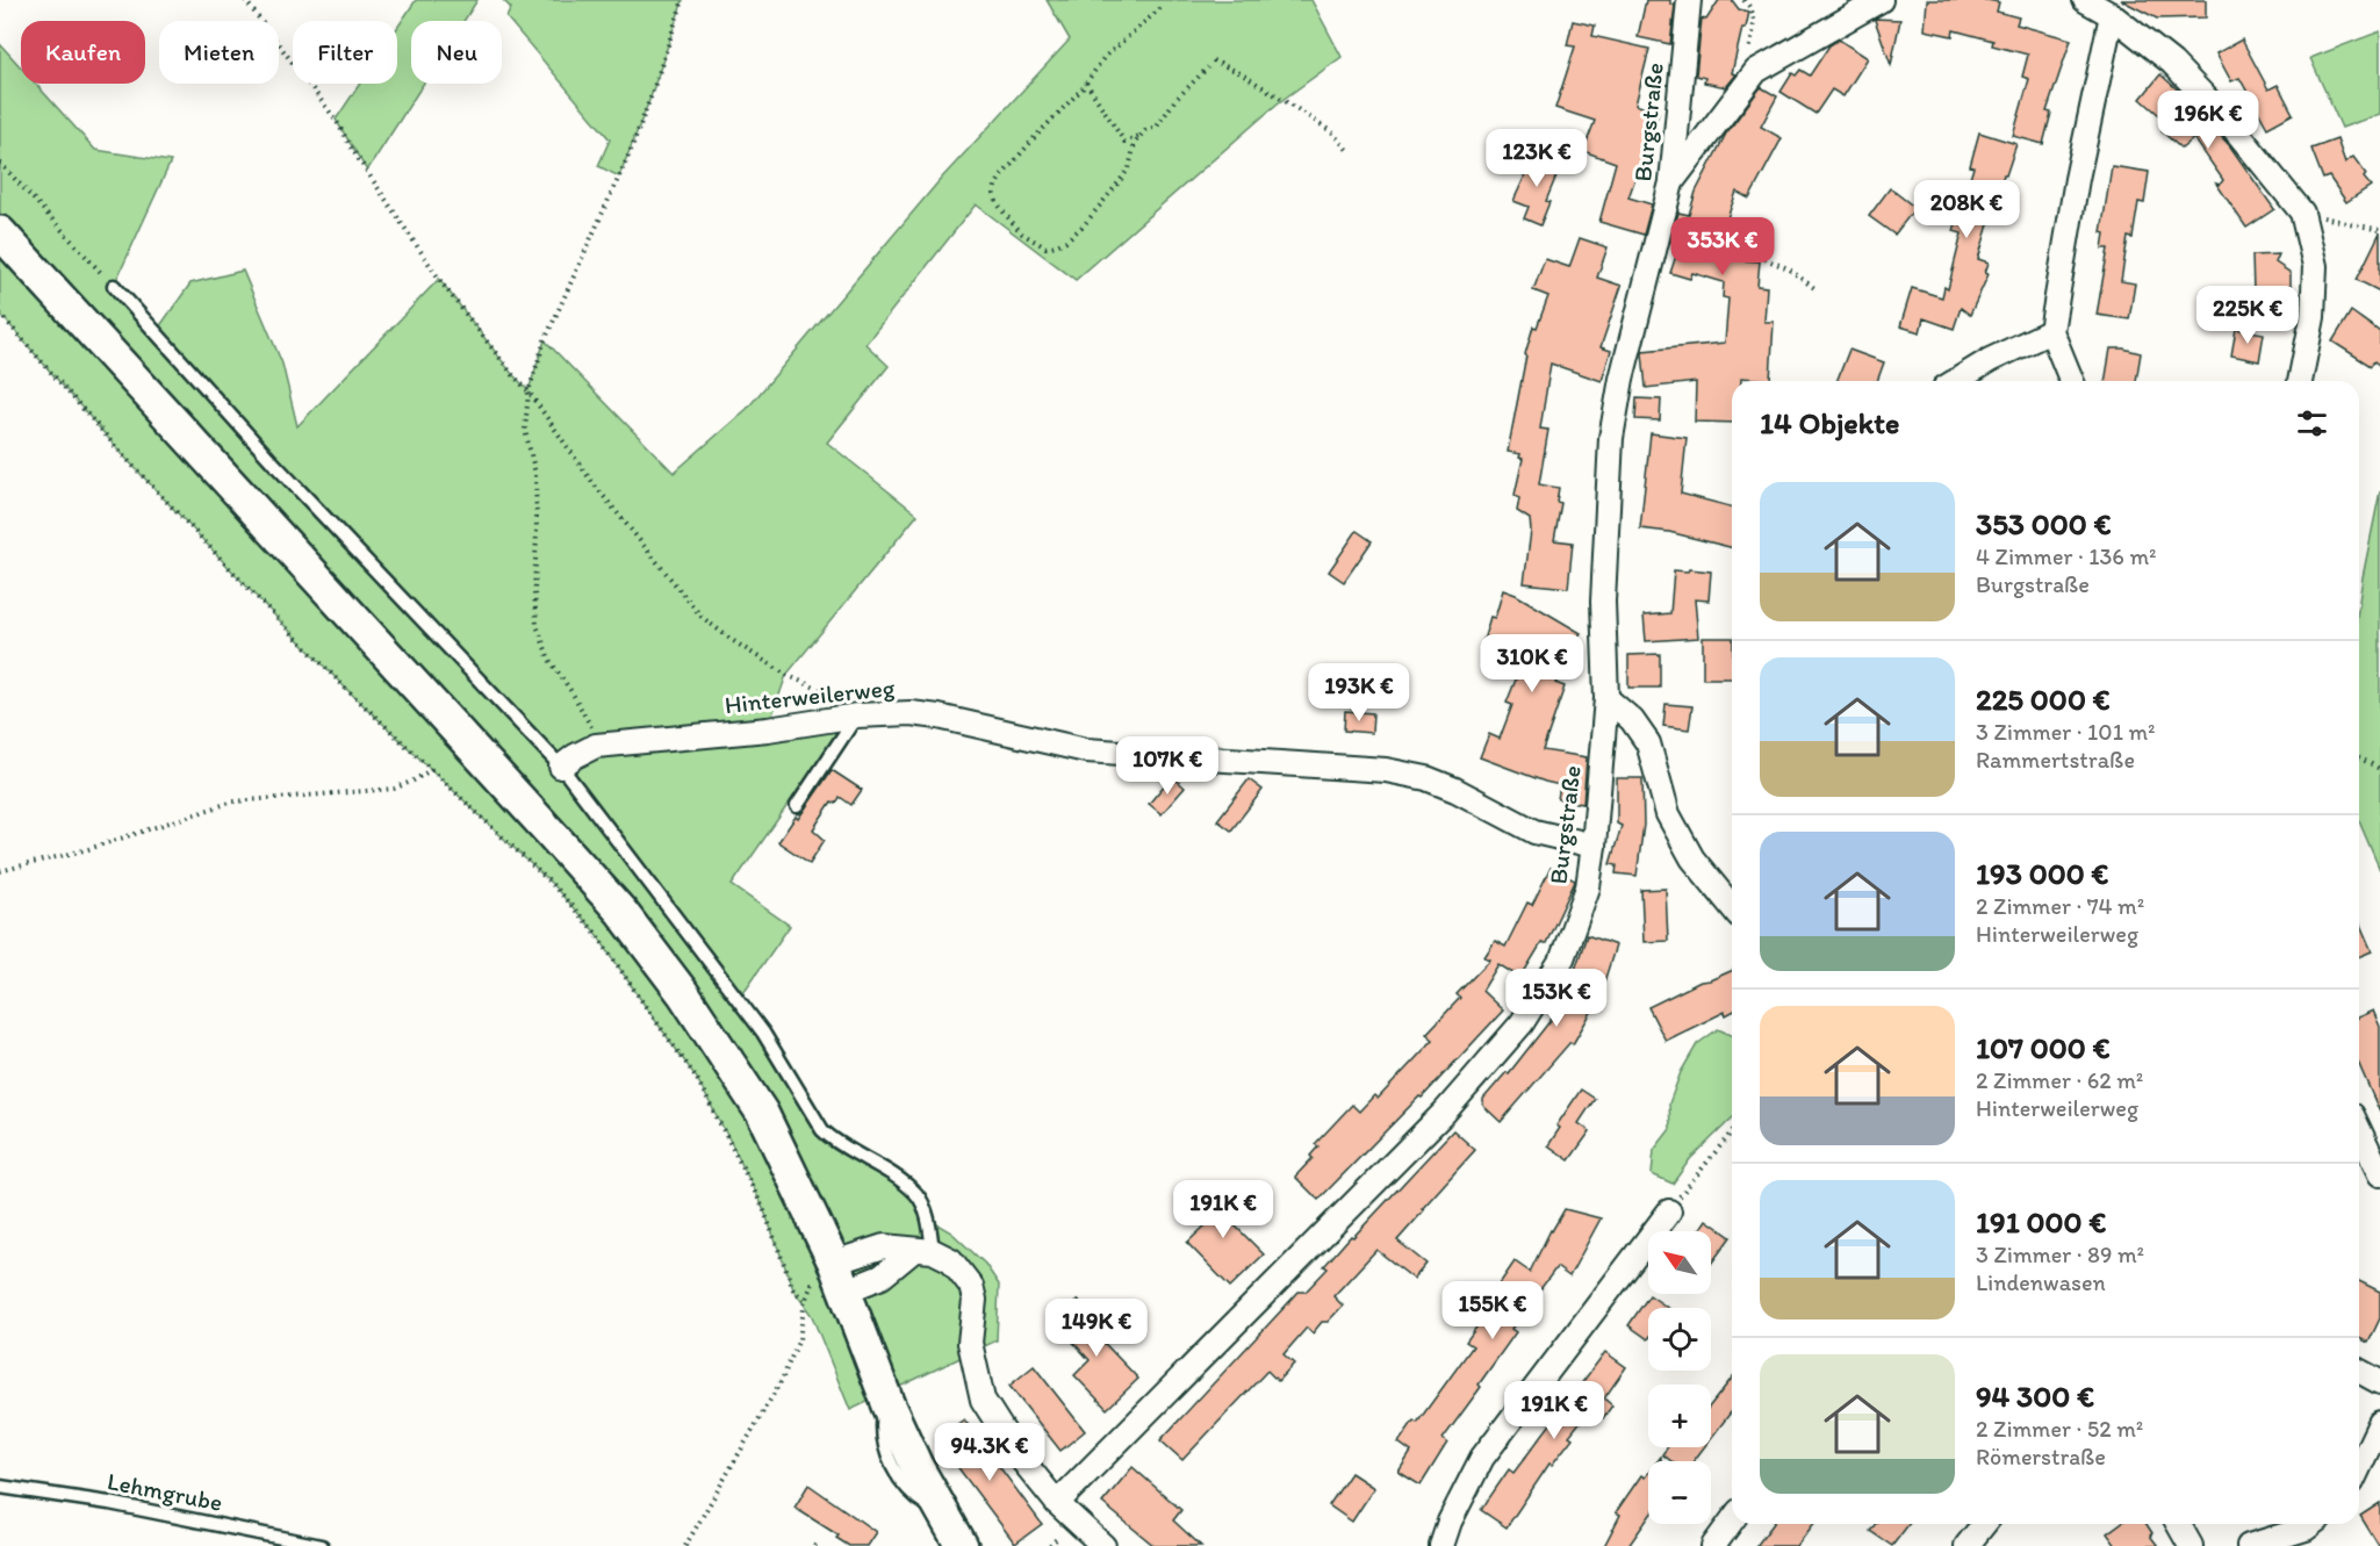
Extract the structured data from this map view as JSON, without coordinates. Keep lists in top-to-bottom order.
{
  "streets": {
    "street": ["Burgstraße", "Hinterweilerweg"],
    "lane": ["Lehmgrube"]
  },
  "crossings": [
    ["Burgstraße", "Hinterweilerweg"]
  ],
  "north": "top left",
  "page": {
    "chip": [
      "Kaufen",
      "Mieten",
      "Filter",
      "Neu"
    ],
    "price": [
      "196K €",
      "123K €",
      "208K €",
      "353K €",
      "225K €",
      "310K €",
      "193K €",
      "107K €",
      "153K €",
      "191K €",
      "155K €",
      "149K €",
      "191K €",
      "94.3K €"
    ],
    "heading": "14 Objekte",
    "list": [
      {
        "name": "353 000 €",
        "note": "4 Zimmer · 136 m² · Burgstraße"
      },
      {
        "name": "225 000 €",
        "note": "3 Zimmer · 101 m² · Rammertstraße"
      },
      {
        "name": "193 000 €",
        "note": "2 Zimmer · 74 m² · Hinterweilerweg"
      },
      {
        "name": "107 000 €",
        "note": "2 Zimmer · 62 m² · Hinterweilerweg"
      },
      {
        "name": "191 000 €",
        "note": "3 Zimmer · 89 m² · Lindenwasen"
      },
      {
        "name": "94 300 €",
        "note": "2 Zimmer · 52 m² · Römerstraße"
      }
    ],
    "map_buttons": ["+", "−"]
  }
}
